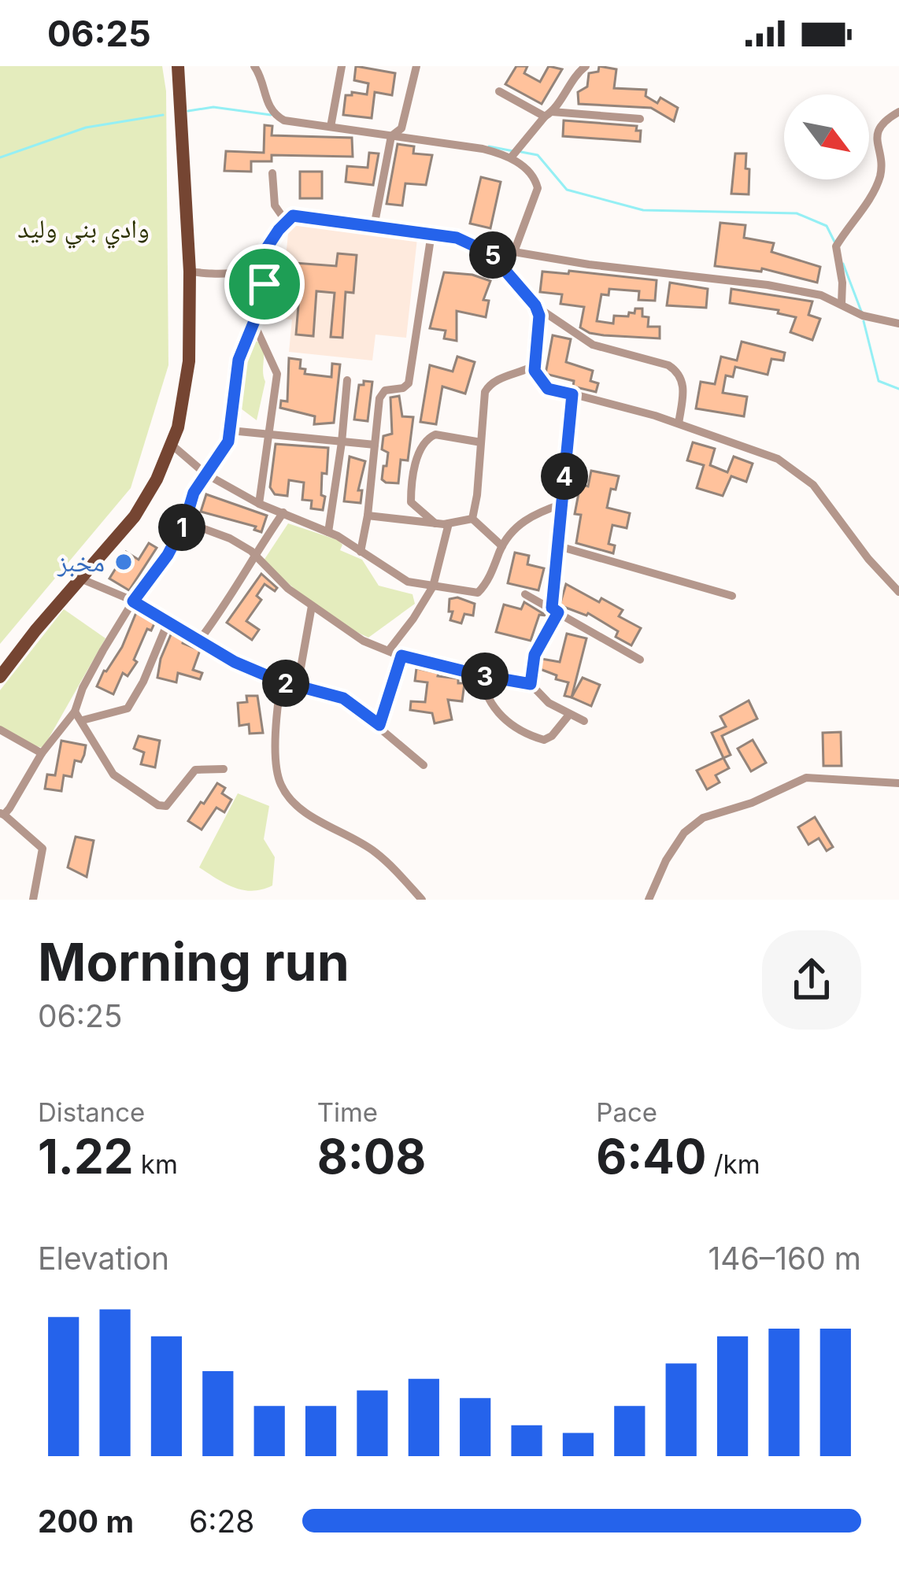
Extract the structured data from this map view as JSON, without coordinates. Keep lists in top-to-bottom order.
{
  "parks": ["وادي بني وليد"],
  "places": ["مخبز"],
  "north": "bottom right",
  "page": {
    "status": "06:25",
    "pins": [
      "5",
      "4",
      "1",
      "3",
      "2"
    ],
    "heading": ["Morning run", "06:25"],
    "stats": [
      ["Distance", "1.22 km"],
      ["Time", "8:08"],
      ["Pace", "6:40 /km"]
    ],
    "chart": ["Elevation", "146–160 m"],
    "list": [
      {
        "name": "200 m",
        "note": "6:28"
      }
    ]
  }
}
